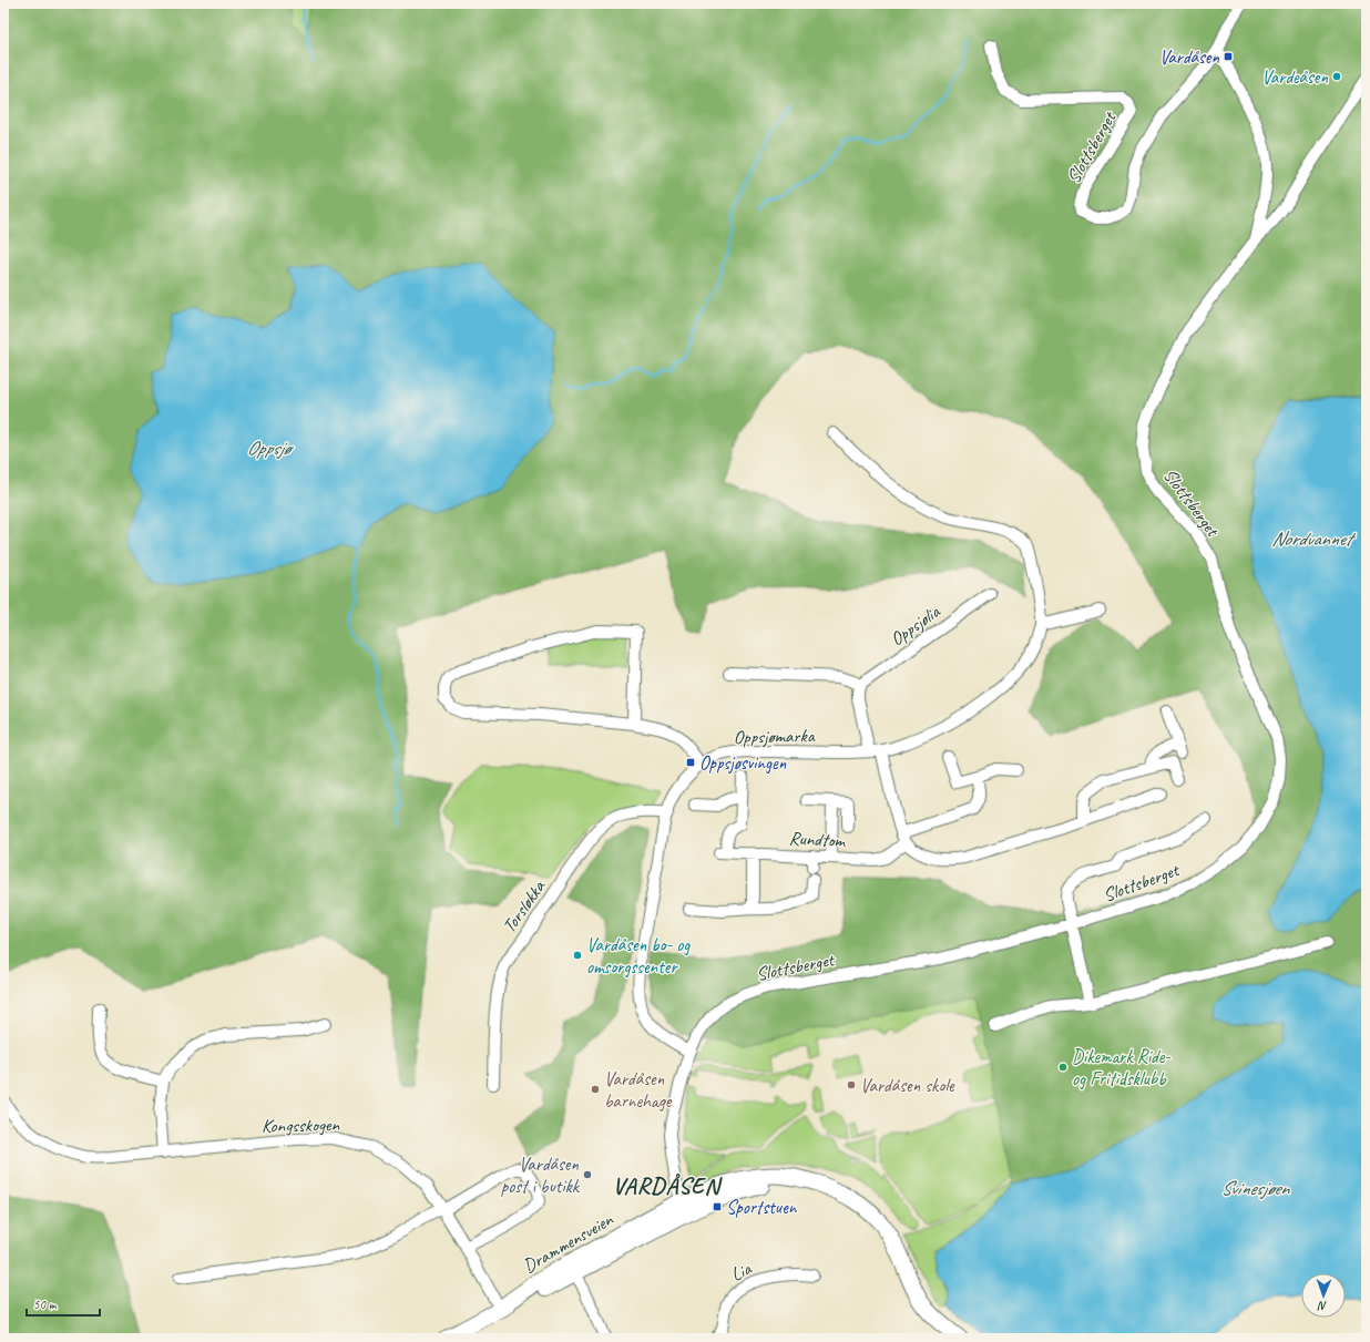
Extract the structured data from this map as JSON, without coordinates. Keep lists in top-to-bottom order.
{
  "streets": {
    "main road": ["Drammensveien"],
    "street": [
      "Slottsberget",
      "Oppsjølia",
      "Oppsjømarka",
      "Rundtom",
      "Torsløkka",
      "Kongsskogen",
      "Lia"
    ]
  },
  "crossings": [
    ["Slottsberget", "Oppsjømarka"],
    ["Slottsberget", "Drammensveien"],
    ["Oppsjømarka", "Torsløkka"],
    ["Kongsskogen", "Drammensveien"]
  ],
  "districts": ["VARDÅSEN"],
  "water": ["Oppsjø", "Nordvannet", "Svinesjøen"],
  "places": {
    "transit": ["Vardåsen", "Oppsjøsvingen", "Sportstuen"],
    "other": [
      "Vardeåsen",
      "Vardåsen bo- og omsorgssenter",
      "Dikemark Ride- og Fritidsklubb",
      "Vardåsen skole",
      "Vardåsen barnehage",
      "Vardåsen post i butikk"
    ]
  },
  "scale_bar": "50 m",
  "north": "bottom"
}
